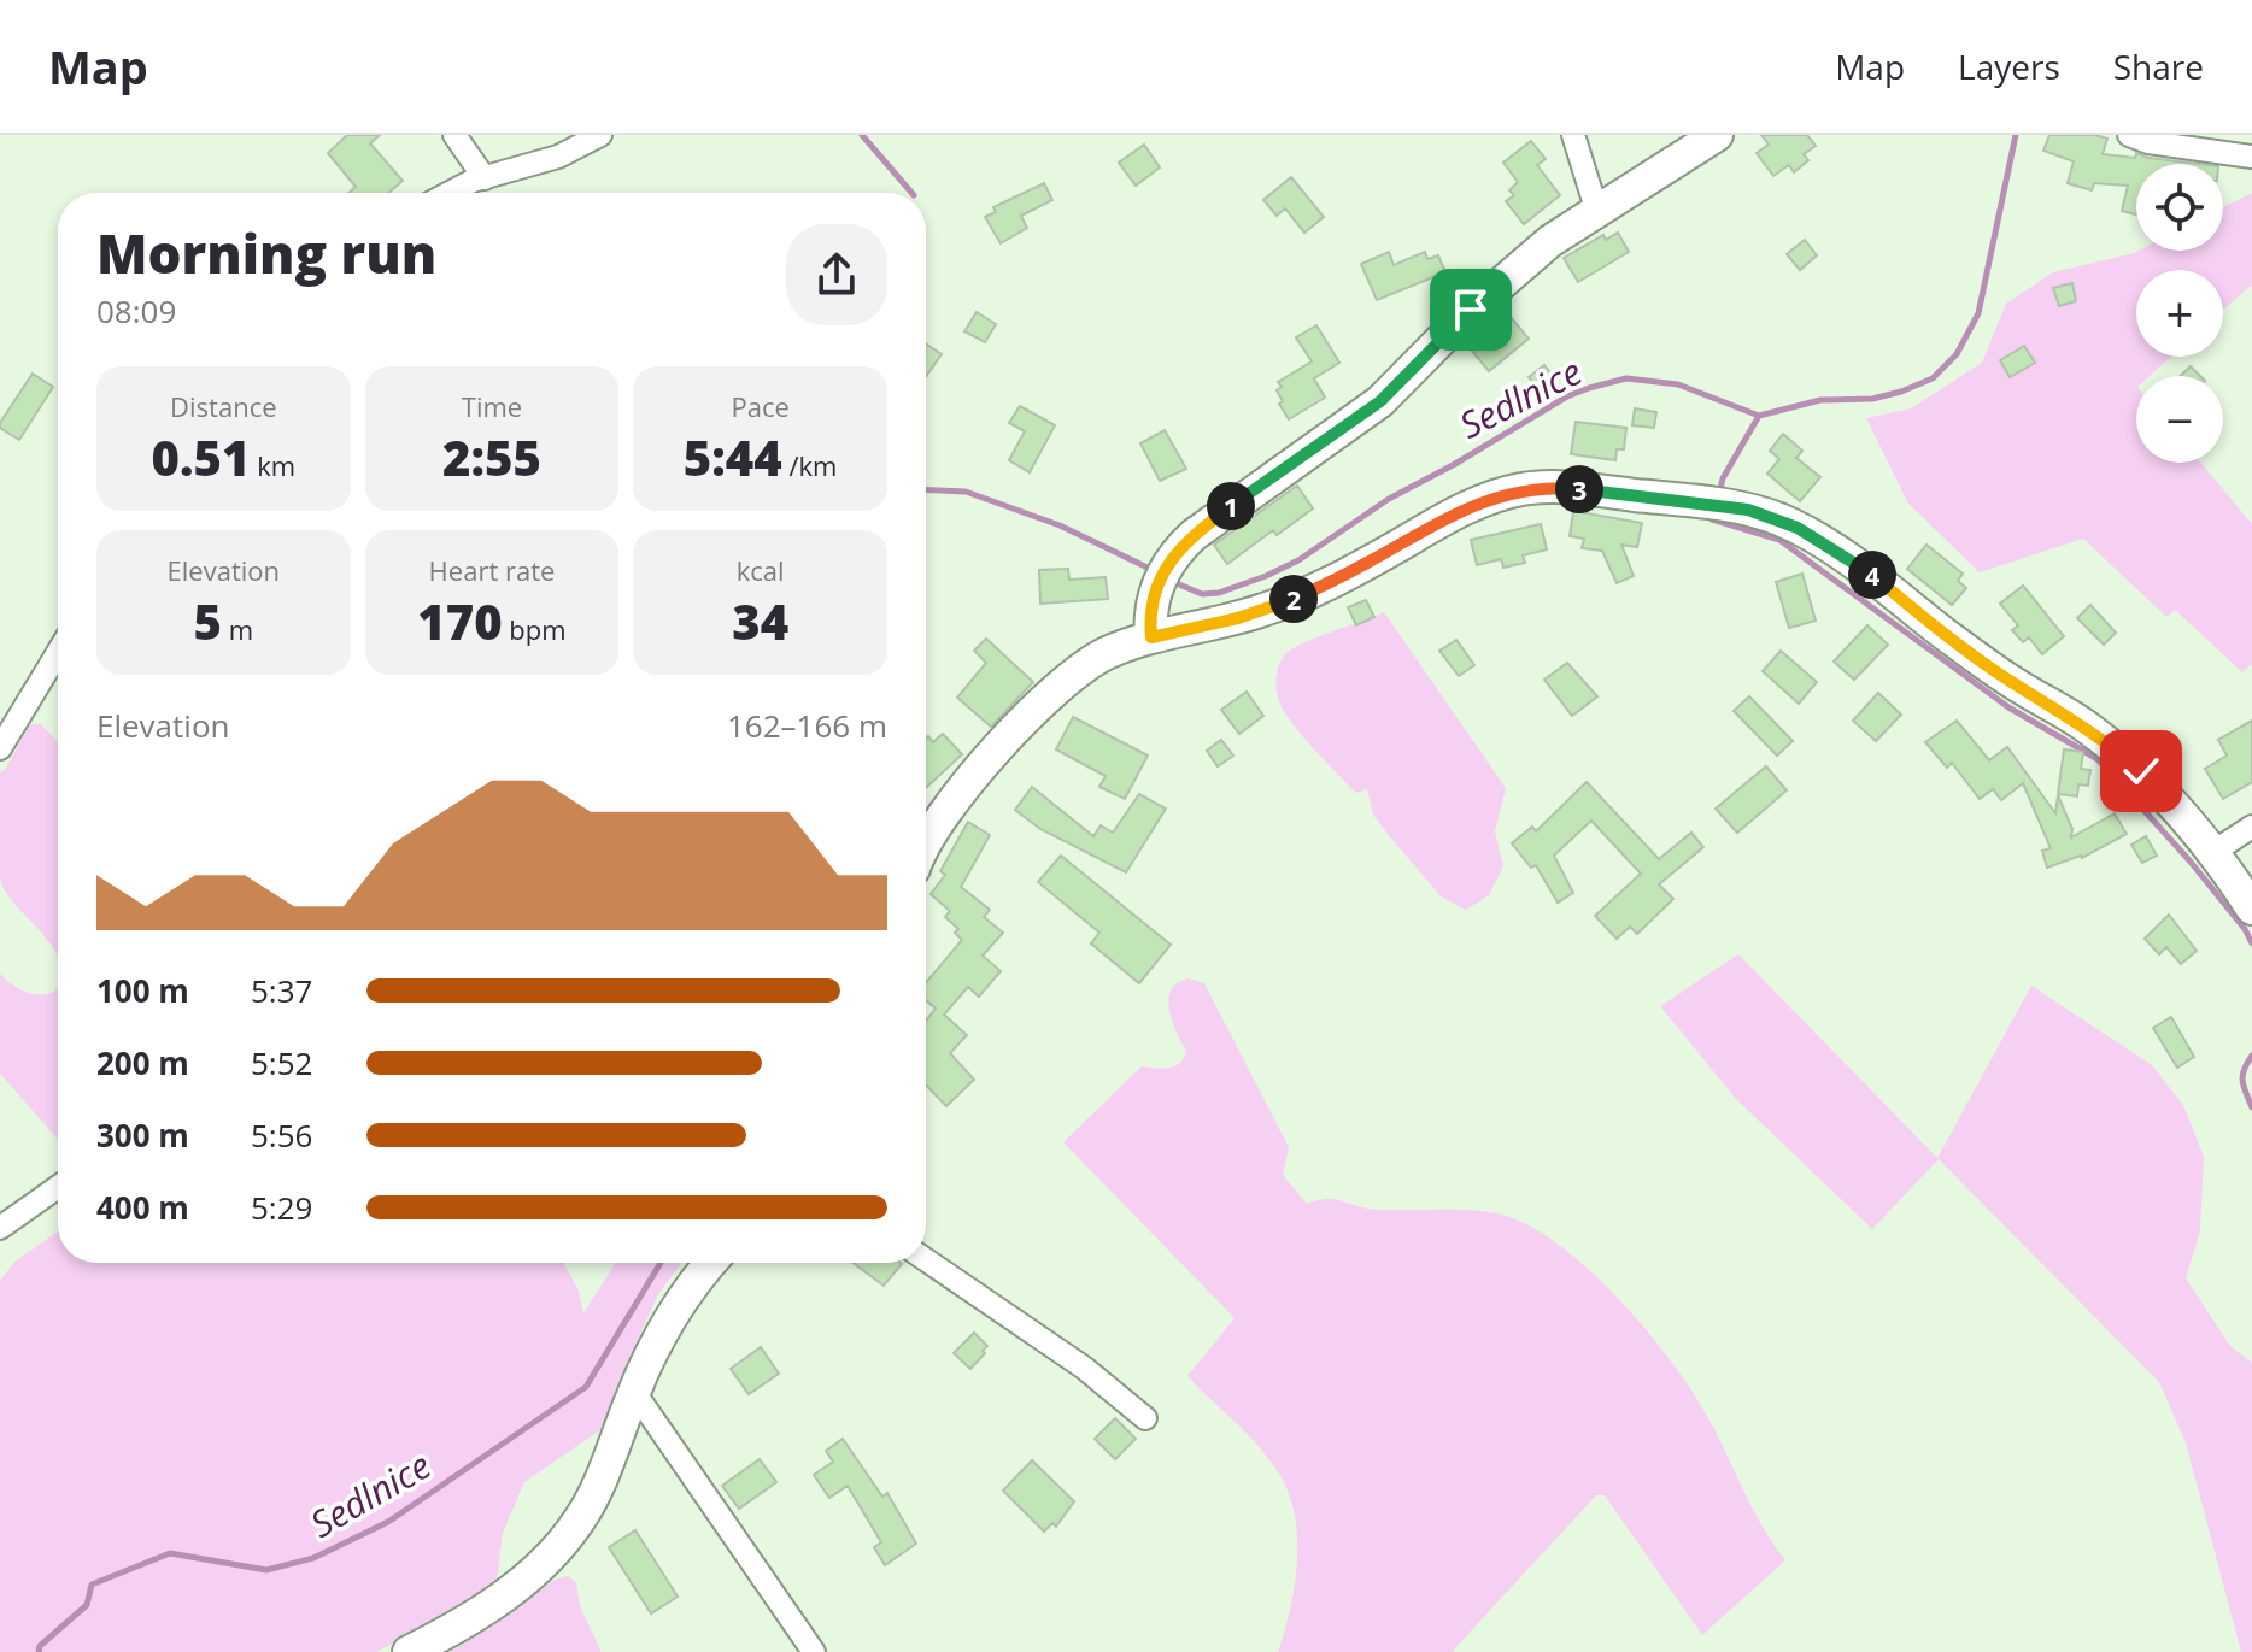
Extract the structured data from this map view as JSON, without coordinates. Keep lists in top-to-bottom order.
{
  "water": ["Sedlnice"],
  "page": {
    "header": "Map",
    "nav": ["Map", "Layers", "Share"],
    "map_buttons": ["+", "−"],
    "heading": ["Morning run", "08:09"],
    "stats": [
      ["Distance", "0.51 km"],
      ["Time", "2:55"],
      ["Pace", "5:44 /km"],
      ["Elevation", "5 m"],
      ["Heart rate", "170 bpm"],
      ["kcal", "34"]
    ],
    "pins": [
      "3",
      "1",
      "4",
      "2"
    ],
    "chart": ["Elevation", "162–166 m"],
    "list": [
      {
        "name": "100 m",
        "note": "5:37"
      },
      {
        "name": "200 m",
        "note": "5:52"
      },
      {
        "name": "300 m",
        "note": "5:56"
      },
      {
        "name": "400 m",
        "note": "5:29"
      }
    ]
  }
}
